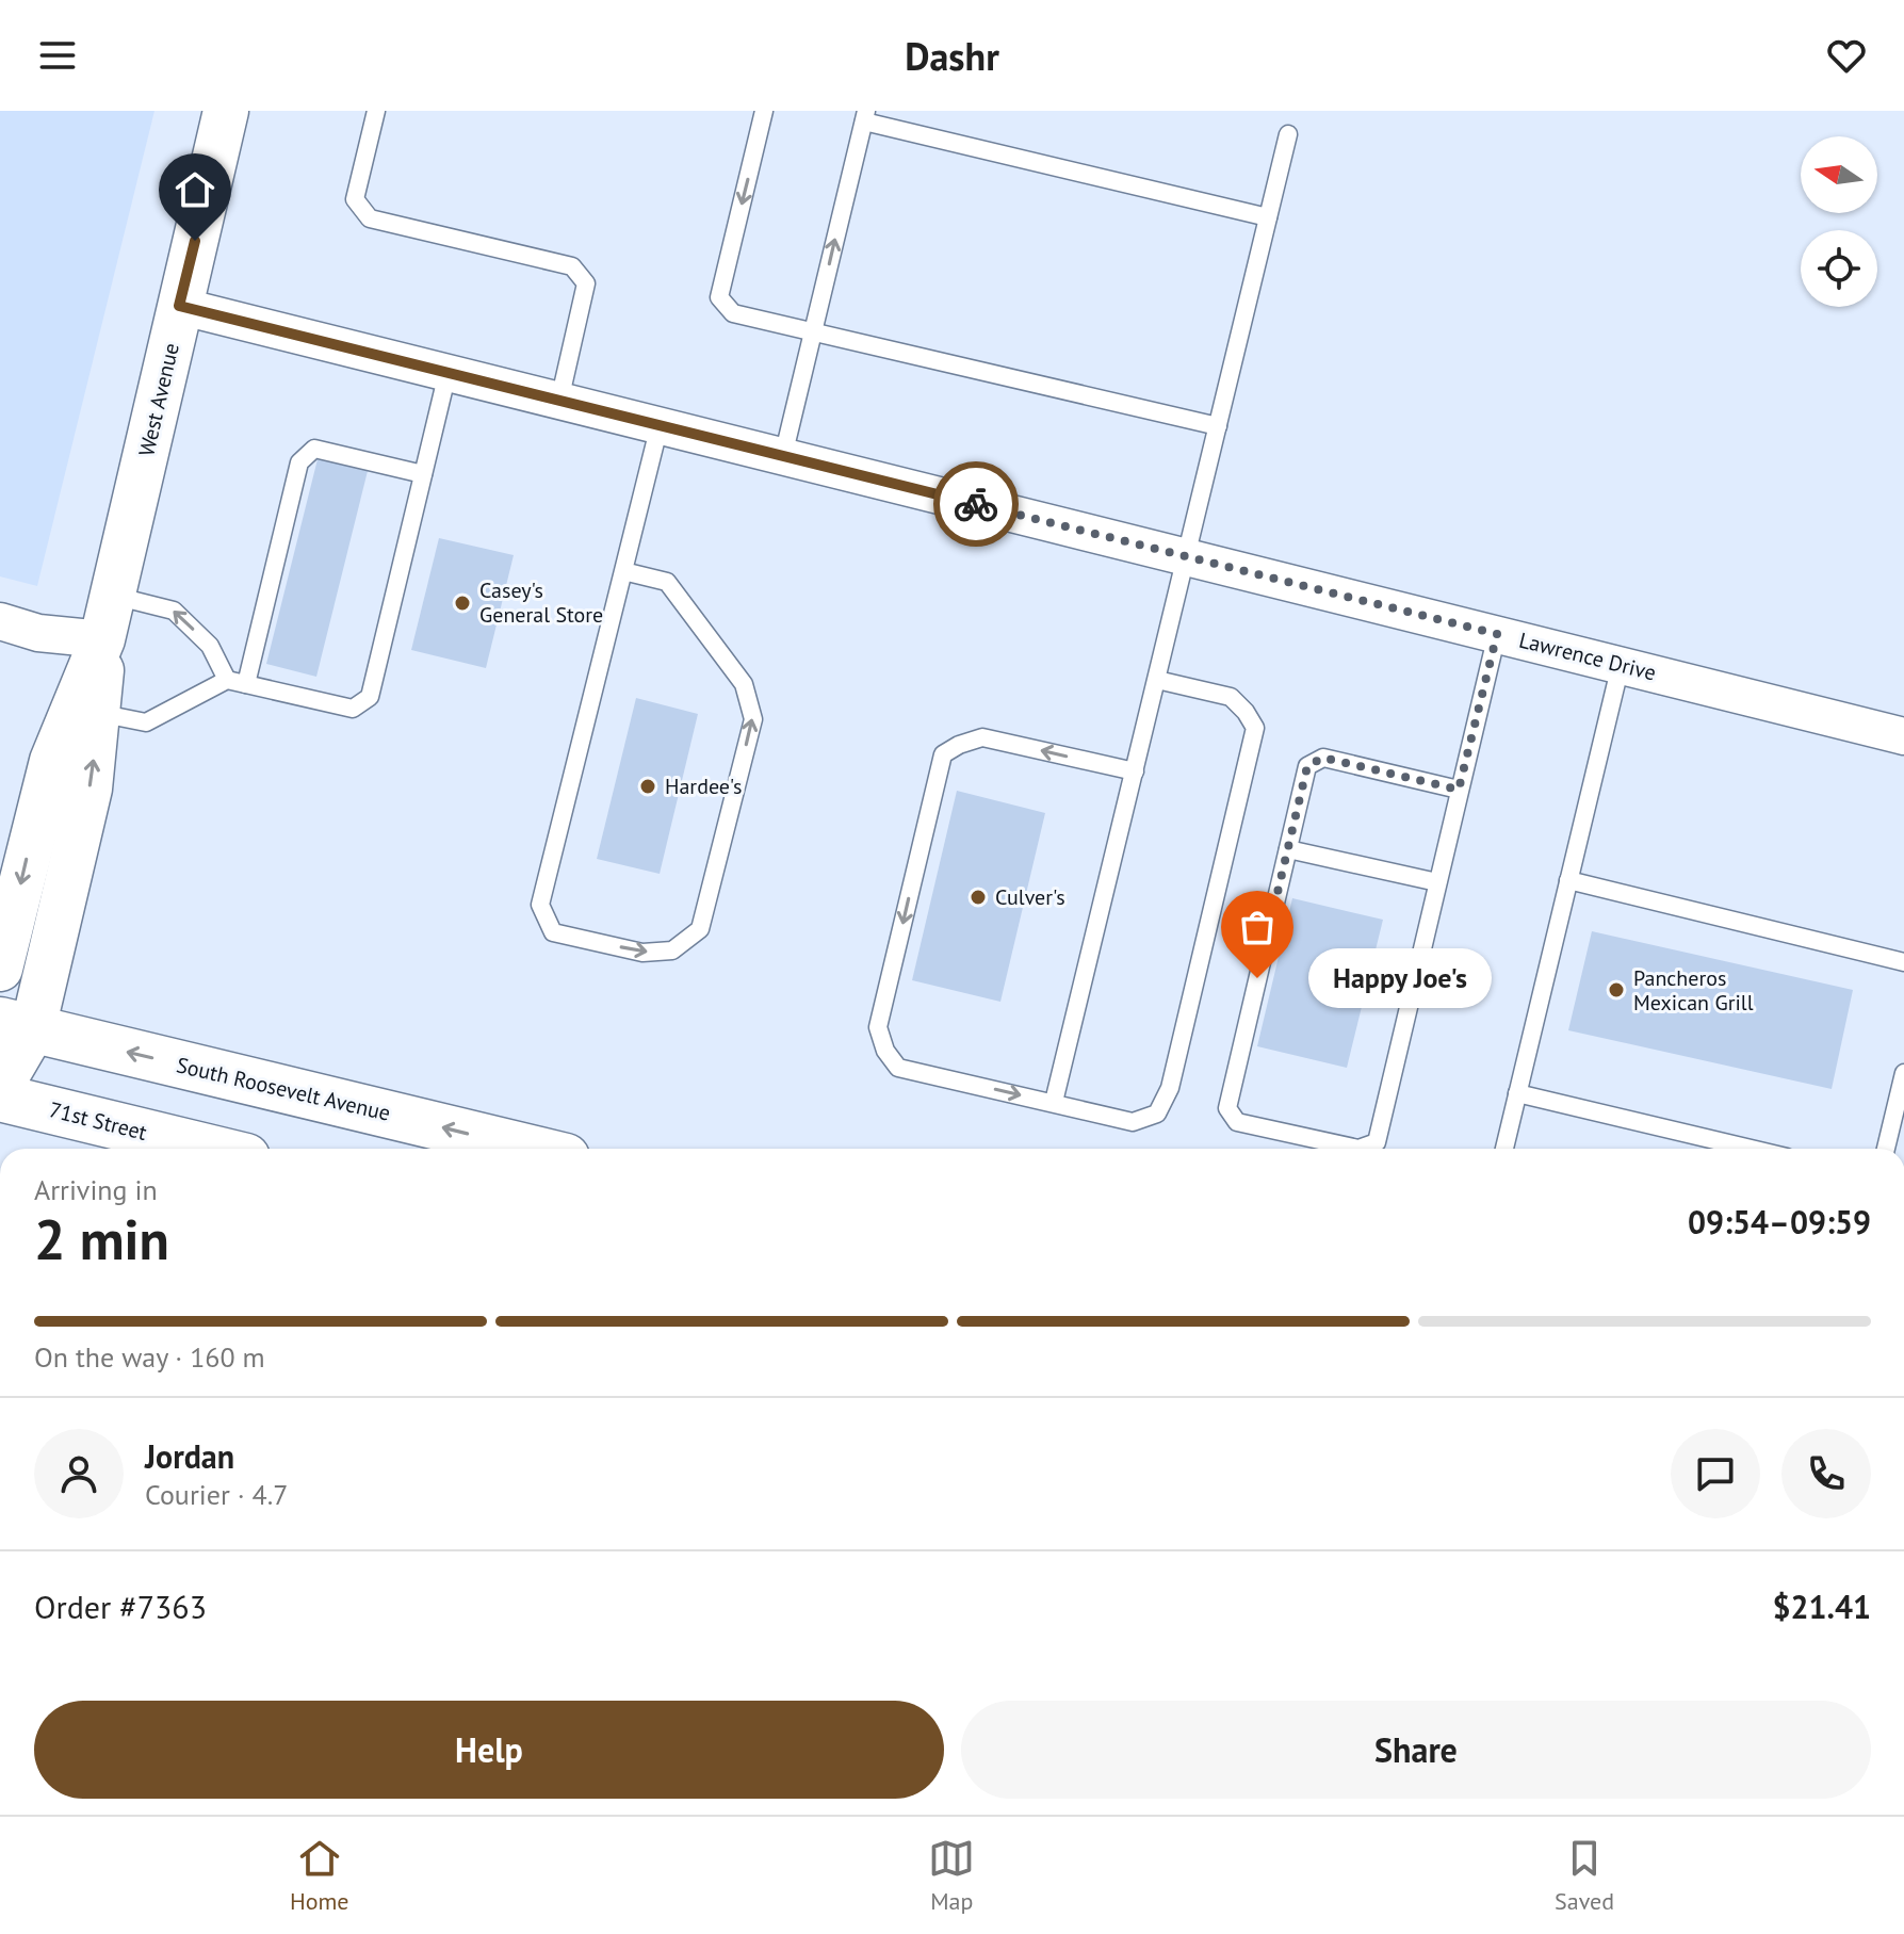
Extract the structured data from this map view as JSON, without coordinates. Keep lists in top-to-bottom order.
{
  "streets": {
    "main road": ["West Avenue", "South Roosevelt Avenue", "71st Street"],
    "street": ["Lawrence Drive"]
  },
  "crossings": [
    ["West Avenue", "Lawrence Drive"],
    ["West Avenue", "South Roosevelt Avenue"]
  ],
  "one_way": ["South Roosevelt Avenue"],
  "places": [
    "Casey's General Store",
    "Hardee's",
    "Culver's",
    "Happy Joe's",
    "Pancheros Mexican Grill"
  ],
  "north": "left",
  "page": {
    "header": "Dashr",
    "bubble": "Happy Joe's",
    "heading": ["2 min", "Arriving in", "09:54–09:59"],
    "panel": [
      "Jordan",
      "Courier · 4.7",
      "Order #7363",
      "$21.41"
    ],
    "bar": "On the way · 160 m",
    "buttons": ["Help", "Share"],
    "tabs": ["Home", "Map", "Saved"]
  }
}
